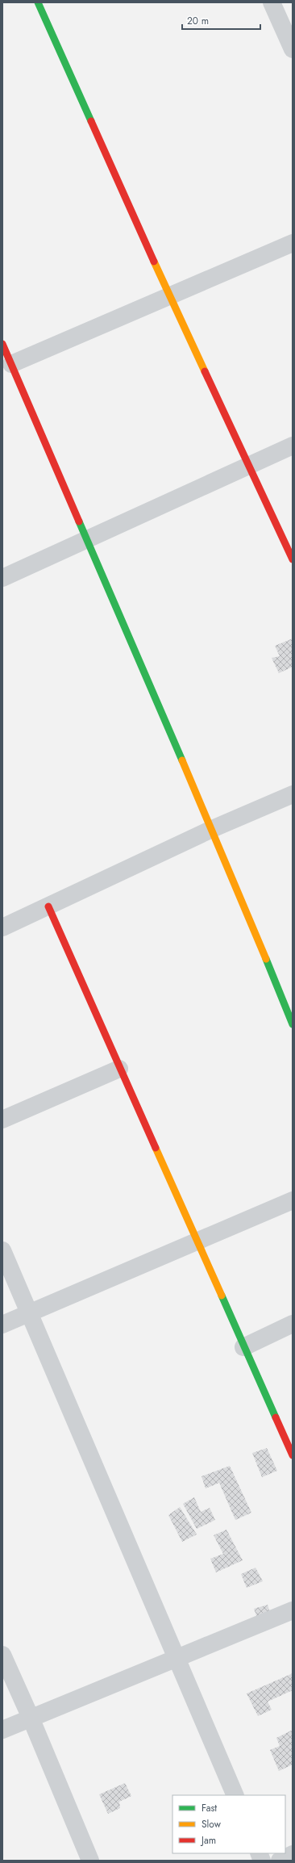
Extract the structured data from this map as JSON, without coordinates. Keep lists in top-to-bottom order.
{
  "legend": ["Fast", "Slow", "Jam"],
  "scale_bar": "20 m"
}
